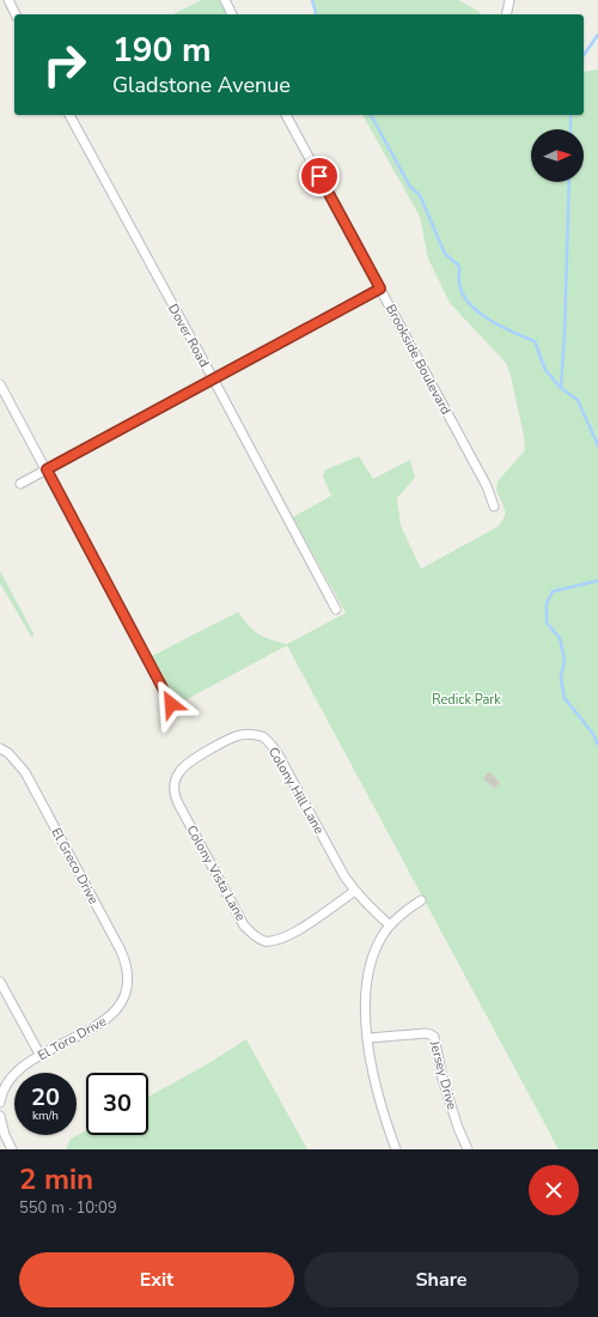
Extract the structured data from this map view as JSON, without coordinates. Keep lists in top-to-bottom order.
{
  "streets": {
    "street": [
      "Dover Road",
      "Brookside Boulevard",
      "Colony Hill Lane",
      "El Greco Drive",
      "Colony Vista Lane",
      "El Toro Drive",
      "Jersey Drive"
    ]
  },
  "crossings": [
    ["Colony Hill Lane", "Colony Vista Lane"],
    ["El Greco Drive", "El Toro Drive"]
  ],
  "parks": ["Redick Park"],
  "north": "right",
  "page": {
    "turn": ["190 m", "Gladstone Avenue"],
    "speed": "20 km/h",
    "limit": "30",
    "heading": ["2 min", "550 m · 10:09"],
    "buttons": ["Exit", "Share"]
  }
}
